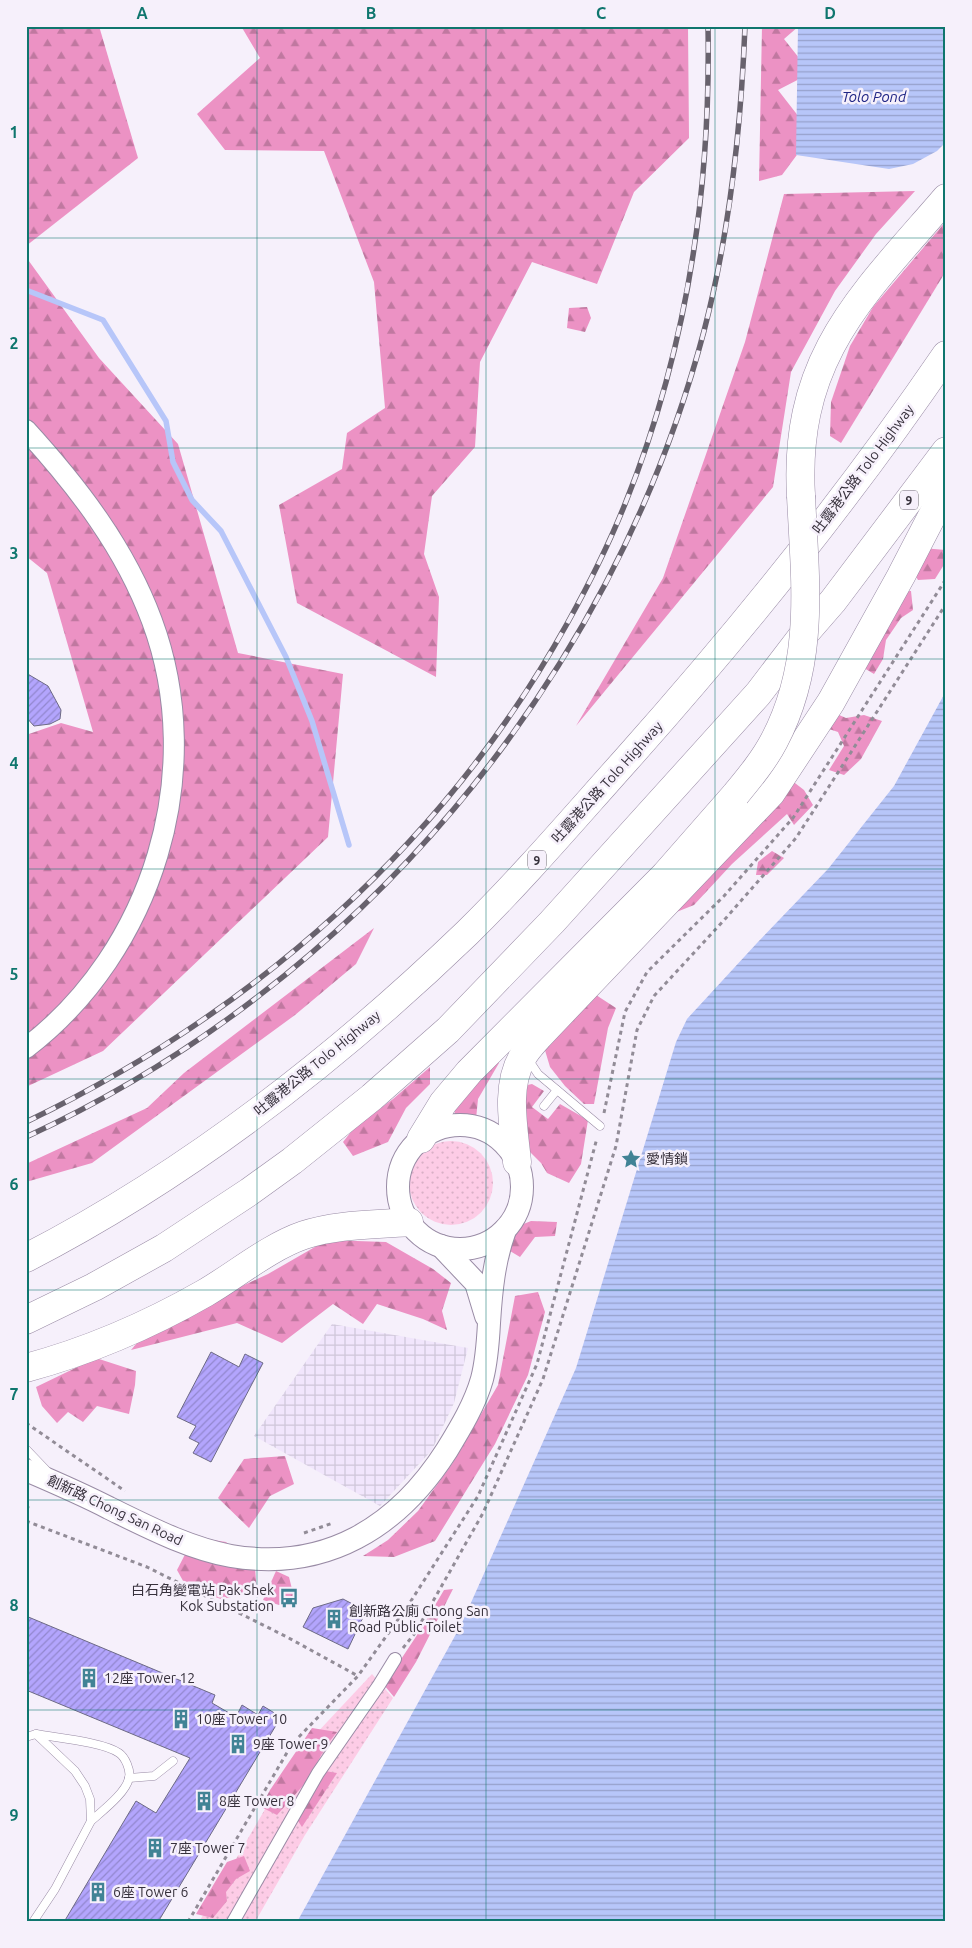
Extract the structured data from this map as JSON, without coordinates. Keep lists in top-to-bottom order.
{
  "streets": {
    "highway": ["吐露港公路 Tolo Highway", "9"],
    "main road": ["創新路 Chong San Road"]
  },
  "water": ["Tolo Pond"],
  "places": {
    "place": ["愛情鎖"],
    "bus stop": ["白石角變電站 Pak Shek Kok Substation"],
    "building": [
      "創新路公廁 Chong San Road Public Toilet",
      "12座 Tower 12",
      "10座 Tower 10",
      "9座 Tower 9",
      "8座 Tower 8",
      "7座 Tower 7",
      "6座 Tower 6"
    ]
  },
  "grid": {
    "columns": [
      "A",
      "B",
      "C",
      "D"
    ],
    "rows": [
      "1",
      "2",
      "3",
      "4",
      "5",
      "6",
      "7",
      "8",
      "9"
    ]
  }
}
